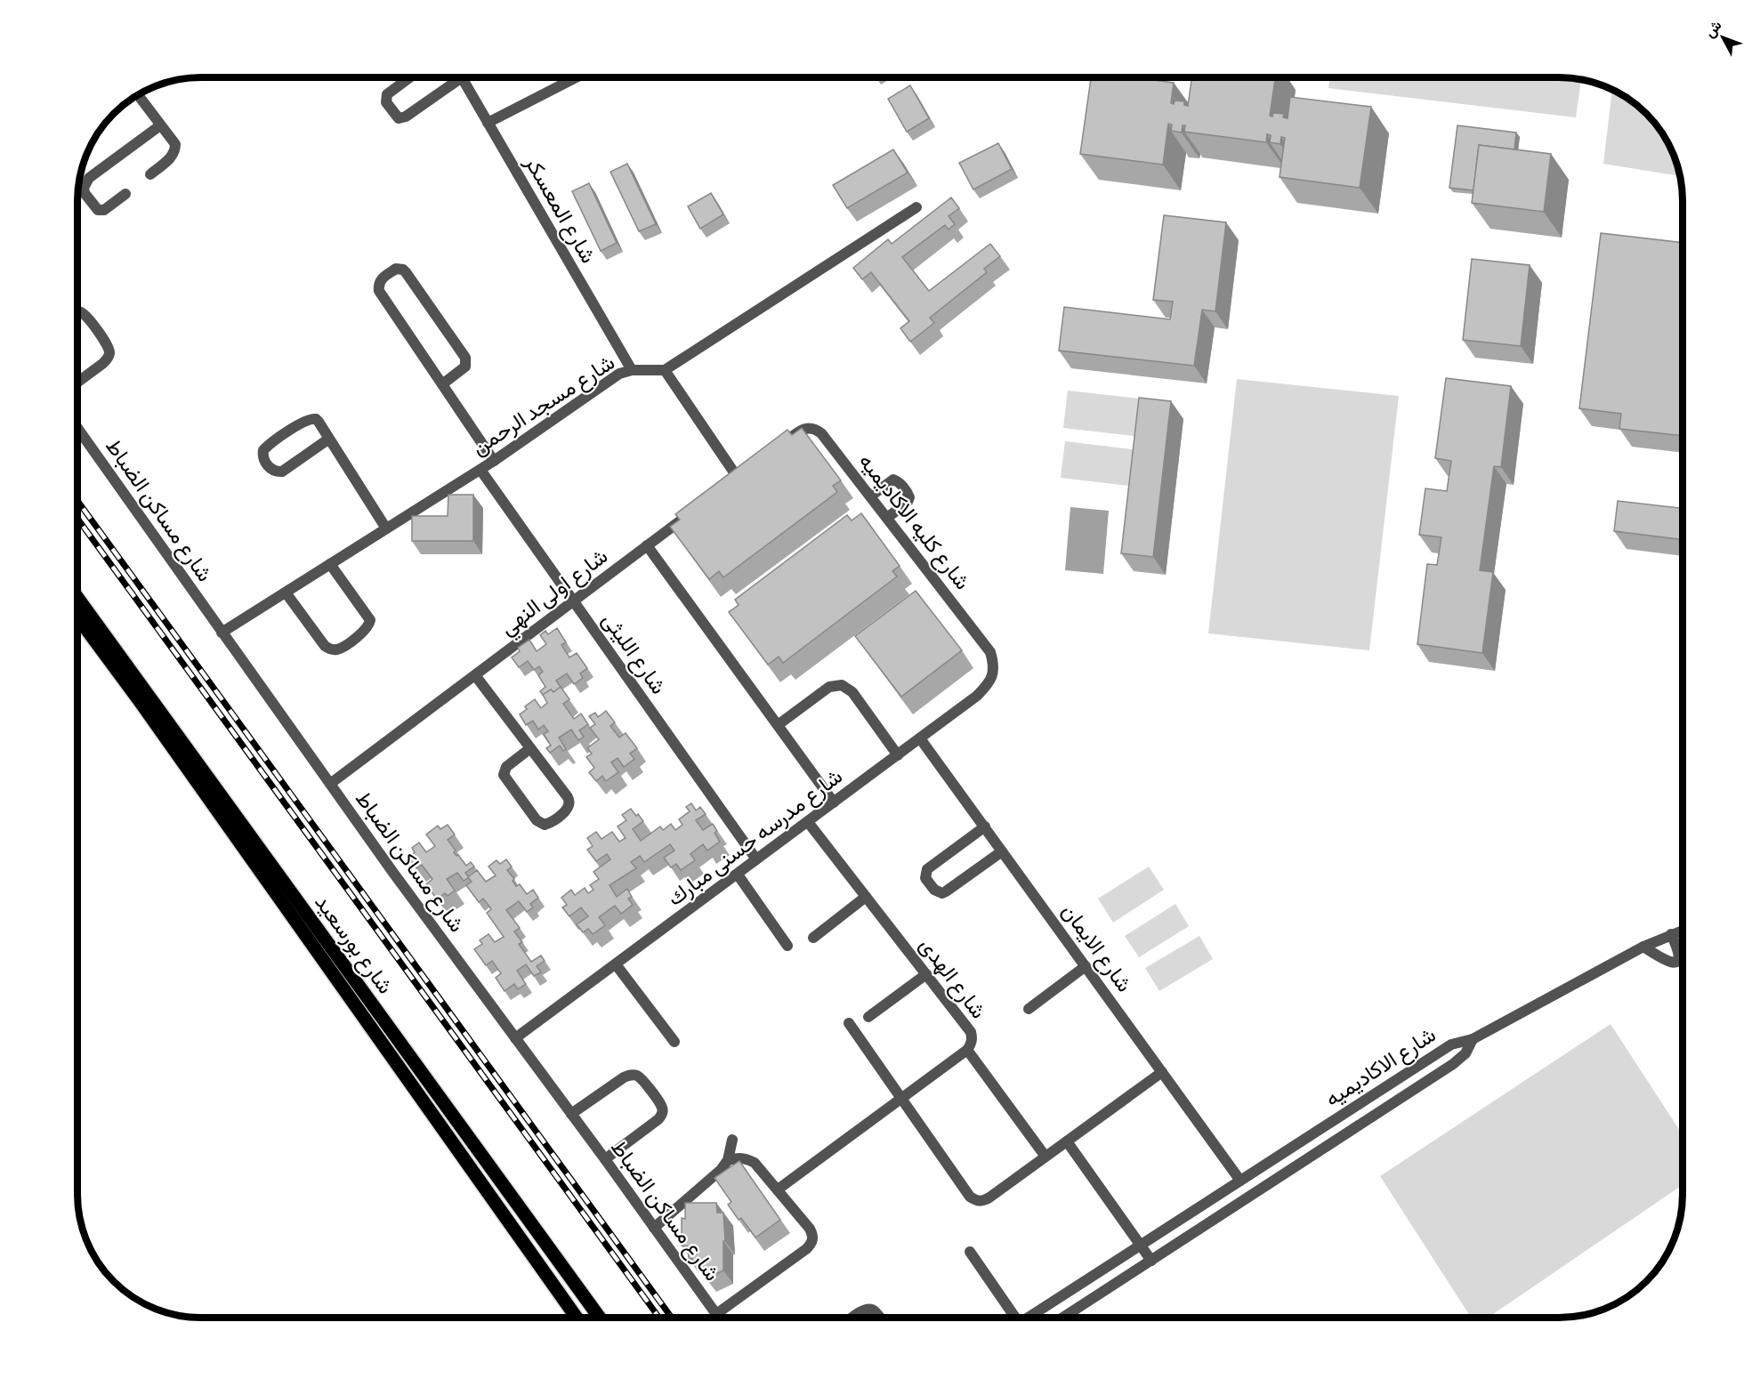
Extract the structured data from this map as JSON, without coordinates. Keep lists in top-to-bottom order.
{
  "streets": {
    "main road": ["شارع بورسعيد"],
    "street": [
      "شارع المعسكر",
      "شارع مسجد الرحمن",
      "شارع مساكن الضباط",
      "شارع كليه الاكاديميه",
      "شارع اولى النهي",
      "شارع الليثى",
      "شارع مدرسه حسنى مبارك",
      "شارع الايمان",
      "شارع الهدى",
      "شارع الاكاديميه"
    ]
  },
  "crossings": [
    ["شارع المعسكر", "شارع مسجد الرحمن"],
    ["شارع مسجد الرحمن", "شارع مساكن الضباط"],
    ["شارع مسجد الرحمن", "شارع الليثى"],
    ["شارع مساكن الضباط", "شارع اولى النهي"],
    ["شارع مساكن الضباط", "شارع مدرسه حسنى مبارك"],
    ["شارع كليه الاكاديميه", "شارع مدرسه حسنى مبارك"],
    ["شارع اولى النهي", "شارع الليثى"],
    ["شارع الليثى", "شارع مدرسه حسنى مبارك"],
    ["شارع مدرسه حسنى مبارك", "شارع الايمان"],
    ["شارع مدرسه حسنى مبارك", "شارع الهدى"],
    ["شارع الايمان", "شارع الاكاديميه"]
  ],
  "north": "top left"
}
